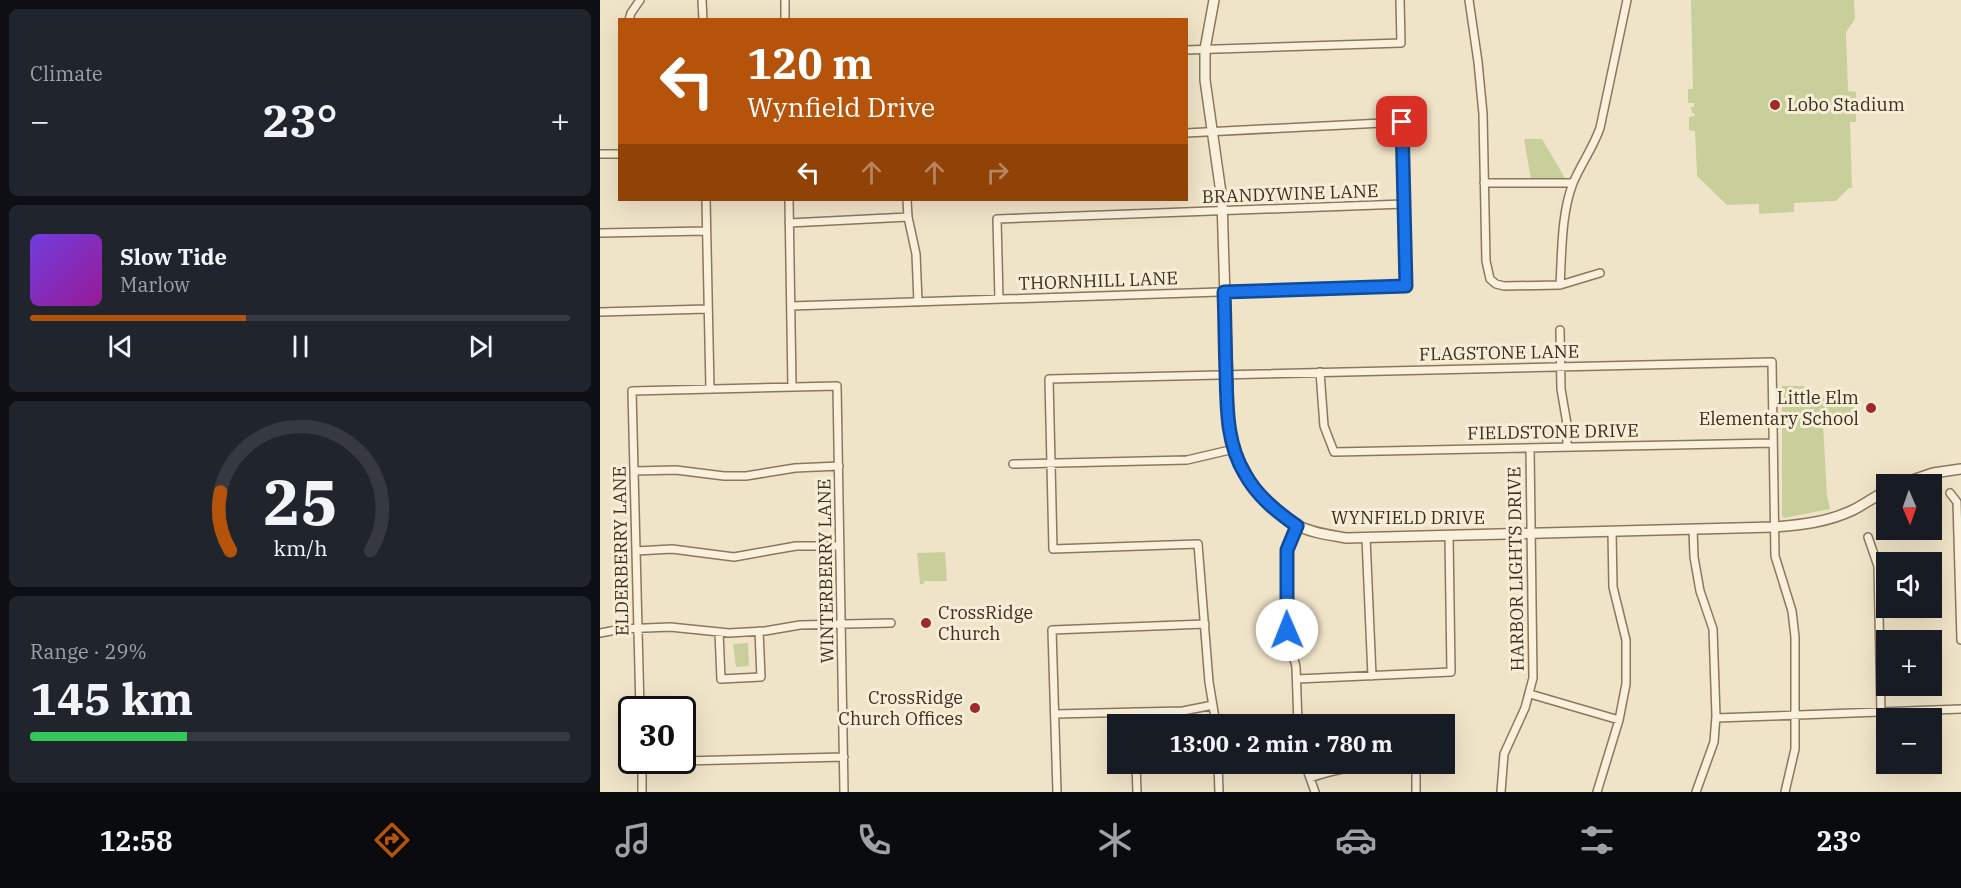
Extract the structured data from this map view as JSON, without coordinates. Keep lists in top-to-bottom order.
{
  "streets": {
    "street": [
      "BRANDYWINE LANE",
      "THORNHILL LANE",
      "FLAGSTONE LANE",
      "FIELDSTONE DRIVE",
      "WYNFIELD DRIVE",
      "ELDERBERRY LANE",
      "HARBOR LIGHTS DRIVE",
      "WINTERBERRY LANE"
    ]
  },
  "crossings": [
    ["BRANDYWINE LANE", "THORNHILL LANE"],
    ["BRANDYWINE LANE", "WYNFIELD DRIVE"],
    ["THORNHILL LANE", "WYNFIELD DRIVE"],
    ["FLAGSTONE LANE", "FIELDSTONE DRIVE"],
    ["FLAGSTONE LANE", "WYNFIELD DRIVE"],
    ["FIELDSTONE DRIVE", "HARBOR LIGHTS DRIVE"],
    ["WYNFIELD DRIVE", "HARBOR LIGHTS DRIVE"]
  ],
  "places": [
    "Lobo Stadium",
    "Little Elm Elementary School",
    "CrossRidge Church",
    "CrossRidge Church Offices"
  ],
  "north": "bottom",
  "page": {
    "tile": [
      "Climate",
      ["Range · 29%", "145 km"]
    ],
    "turn": ["120 m", "Wynfield Drive"],
    "heat": ["−", "23°", "+"],
    "song": ["Slow Tide", "Marlow"],
    "map_buttons": ["+", "−"],
    "limit": "30",
    "trip": "13:00 · 2 min · 780 m",
    "tabs": ["12:58", "23°"],
    "gauge": ["25", "km/h"]
  }
}
